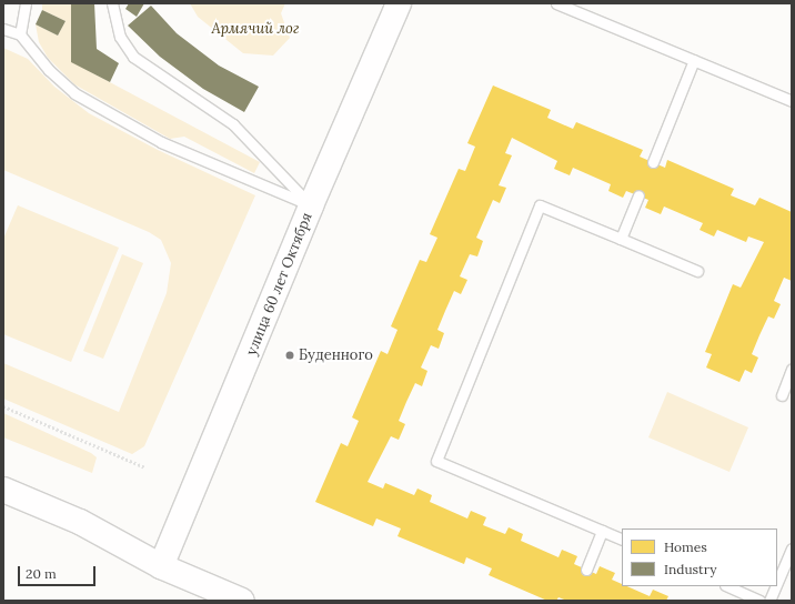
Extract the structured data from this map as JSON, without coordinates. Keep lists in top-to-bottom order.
{
  "streets": {
    "street": ["улица 60 лет Октября"]
  },
  "parks": ["Армячий лог"],
  "places": ["Буденного"],
  "legend": ["Homes", "Industry"],
  "scale_bar": "20 m"
}
